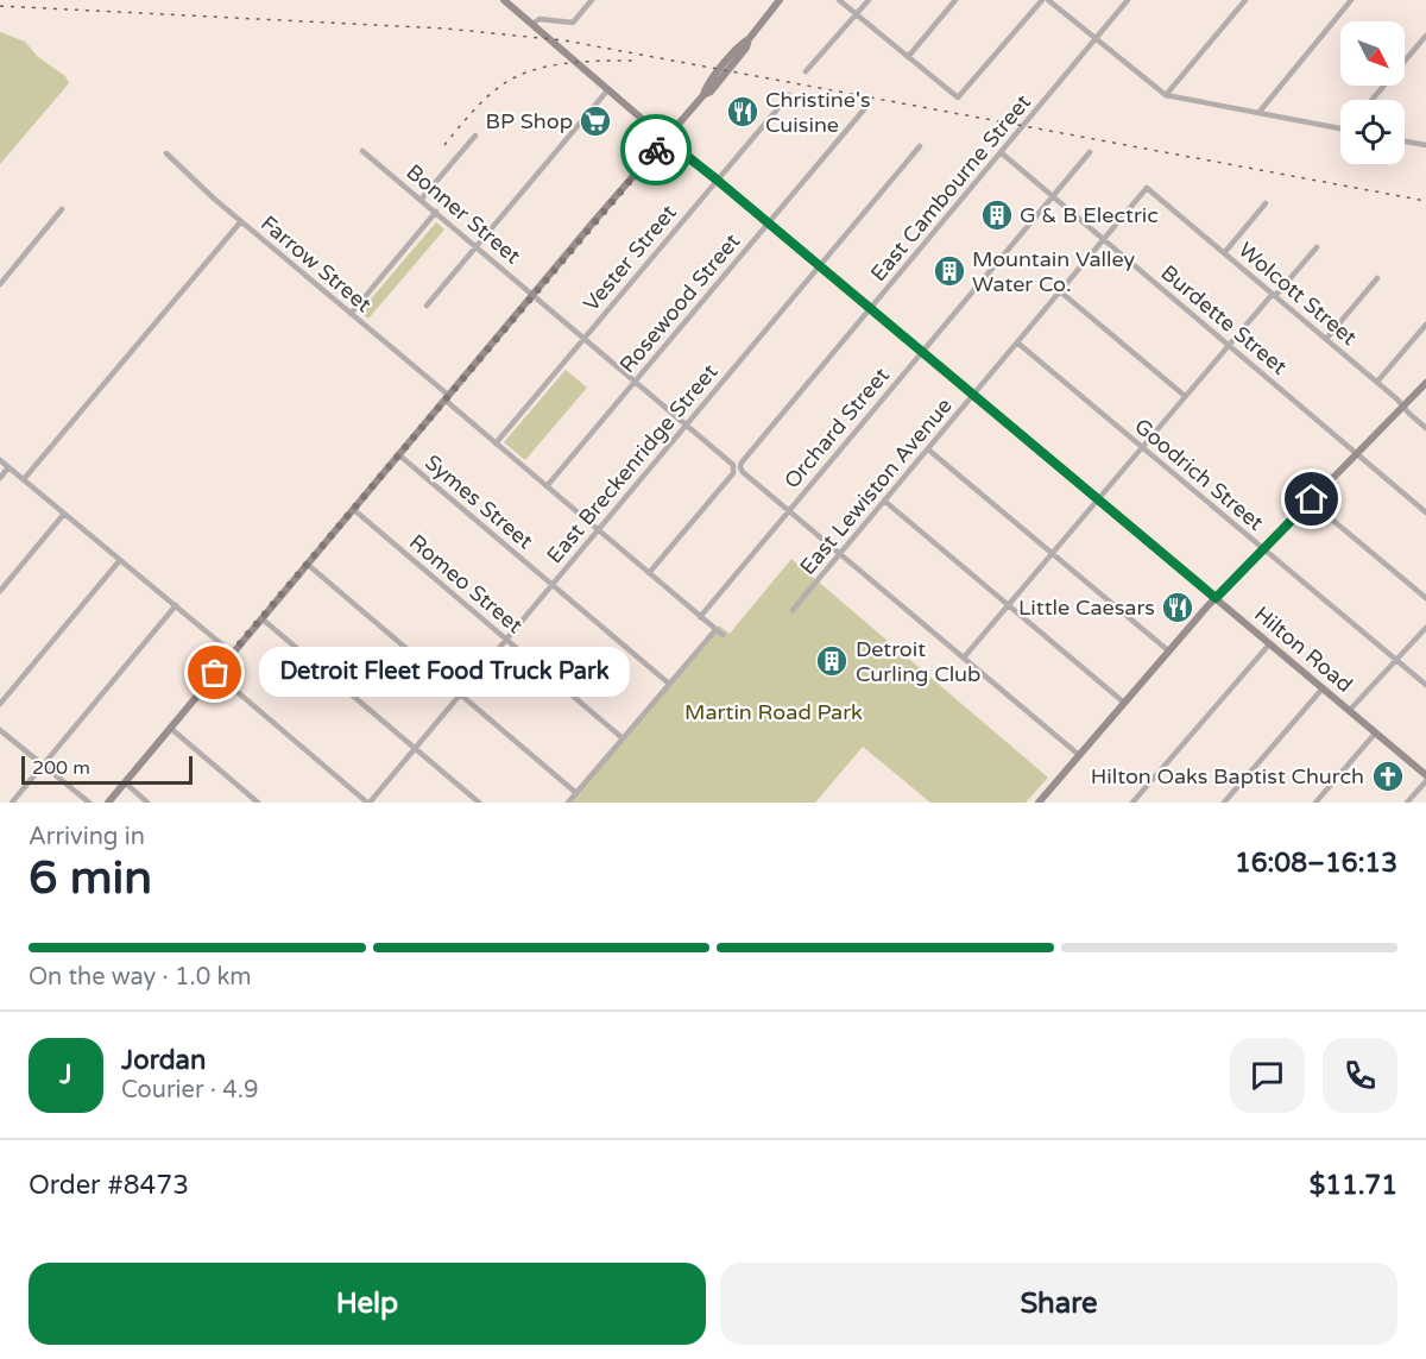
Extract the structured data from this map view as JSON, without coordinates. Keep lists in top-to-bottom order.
{
  "streets": {
    "street": [
      "East Cambourne Street",
      "Bonner Street",
      "Vester Street",
      "Farrow Street",
      "Wolcott Street",
      "Rosewood Street",
      "Burdette Street",
      "Orchard Street",
      "East Breckenridge Street",
      "Goodrich Street",
      "East Lewiston Avenue",
      "Symes Street",
      "Romeo Street",
      "Hilton Road"
    ]
  },
  "crossings": [
    ["East Cambourne Street", "Burdette Street"],
    ["East Cambourne Street", "Orchard Street"],
    ["East Cambourne Street", "Hilton Road"],
    ["Bonner Street", "Vester Street"],
    ["Bonner Street", "Farrow Street"],
    ["Bonner Street", "Rosewood Street"],
    ["Bonner Street", "East Breckenridge Street"],
    ["Vester Street", "Farrow Street"],
    ["Vester Street", "Hilton Road"],
    ["Farrow Street", "Rosewood Street"],
    ["Farrow Street", "Orchard Street"],
    ["Farrow Street", "East Breckenridge Street"],
    ["Wolcott Street", "East Lewiston Avenue"],
    ["Rosewood Street", "Hilton Road"],
    ["Burdette Street", "Orchard Street"],
    ["Burdette Street", "East Lewiston Avenue"],
    ["Orchard Street", "Hilton Road"],
    ["East Breckenridge Street", "Symes Street"],
    ["East Breckenridge Street", "Romeo Street"],
    ["East Breckenridge Street", "Hilton Road"],
    ["Goodrich Street", "East Lewiston Avenue"],
    ["East Lewiston Avenue", "Hilton Road"]
  ],
  "parks": ["Martin Road Park"],
  "places": {
    "restaurant": ["Christine's Cuisine", "Little Caesars"],
    "supermarket": ["BP Shop"],
    "building": ["G & B Electric", "Mountain Valley Water Co.", "Detroit Curling Club"],
    "other": ["Detroit Fleet Food Truck Park"],
    "church": ["Hilton Oaks Baptist Church"]
  },
  "scale_bar": "200 m",
  "north": "bottom right",
  "page": {
    "bubble": "Detroit Fleet Food Truck Park",
    "scale": "200 m",
    "heading": ["6 min", "Arriving in", "16:08–16:13"],
    "panel": [
      "Jordan",
      "Courier · 4.9",
      "Order #8473",
      "$11.71"
    ],
    "bar": "On the way · 1.0 km",
    "round": "J",
    "buttons": ["Help", "Share"]
  }
}
